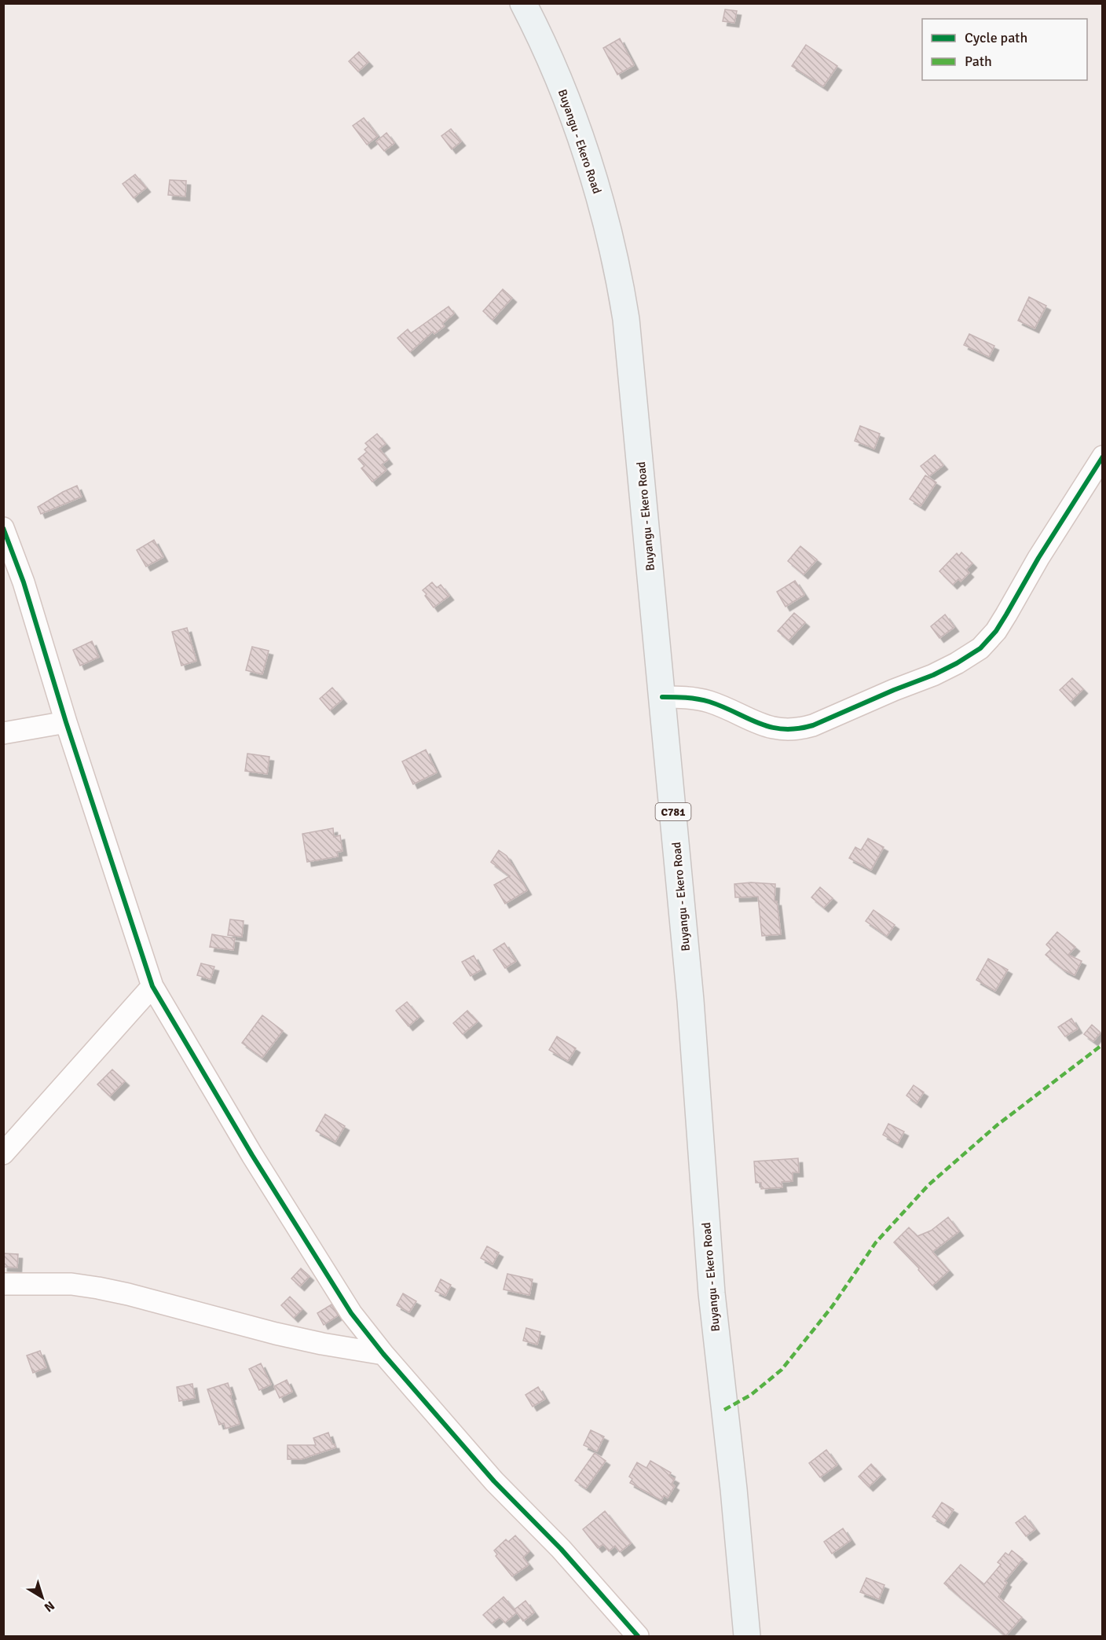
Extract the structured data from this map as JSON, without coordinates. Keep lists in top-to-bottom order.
{
  "streets": {
    "main road": ["Buyangu - Ekero Road", "C781"]
  },
  "legend": ["Cycle path", "Path"],
  "north": "bottom right"
}
